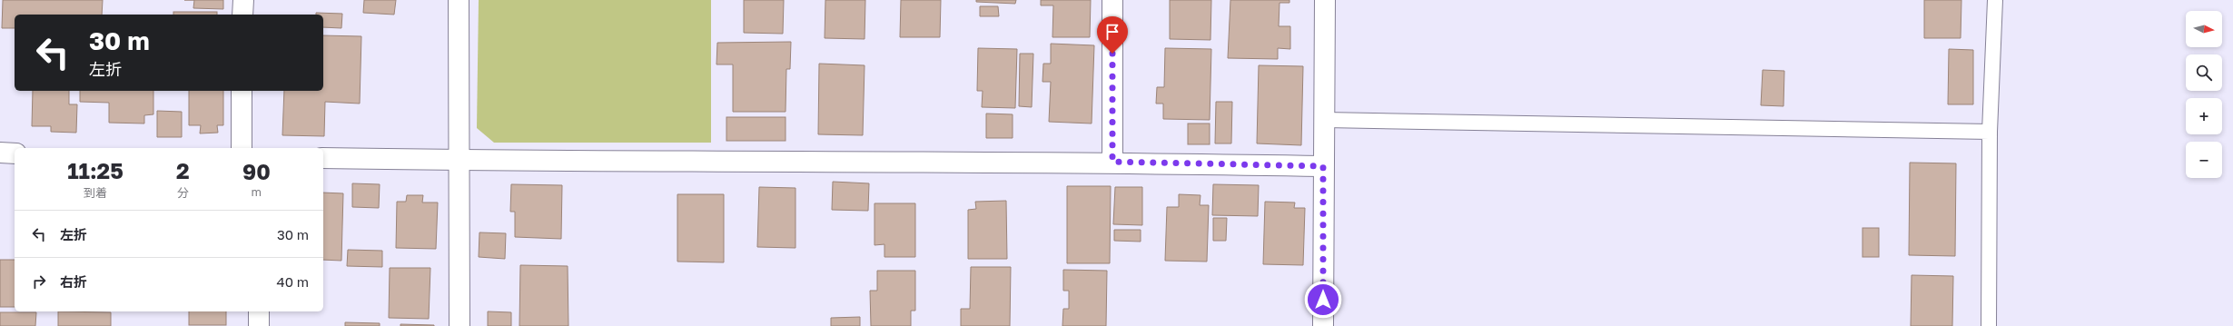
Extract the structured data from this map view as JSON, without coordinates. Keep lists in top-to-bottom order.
{
  "north": "right",
  "page": {
    "map_buttons": ["+", "−"],
    "turn": ["30 m", "左折"],
    "eta": [
      "11:25",
      "到着",
      "2",
      "分",
      "90",
      "m"
    ],
    "list": [
      {
        "name": "左折",
        "value": "30 m"
      },
      {
        "name": "右折",
        "value": "40 m"
      }
    ]
  }
}
